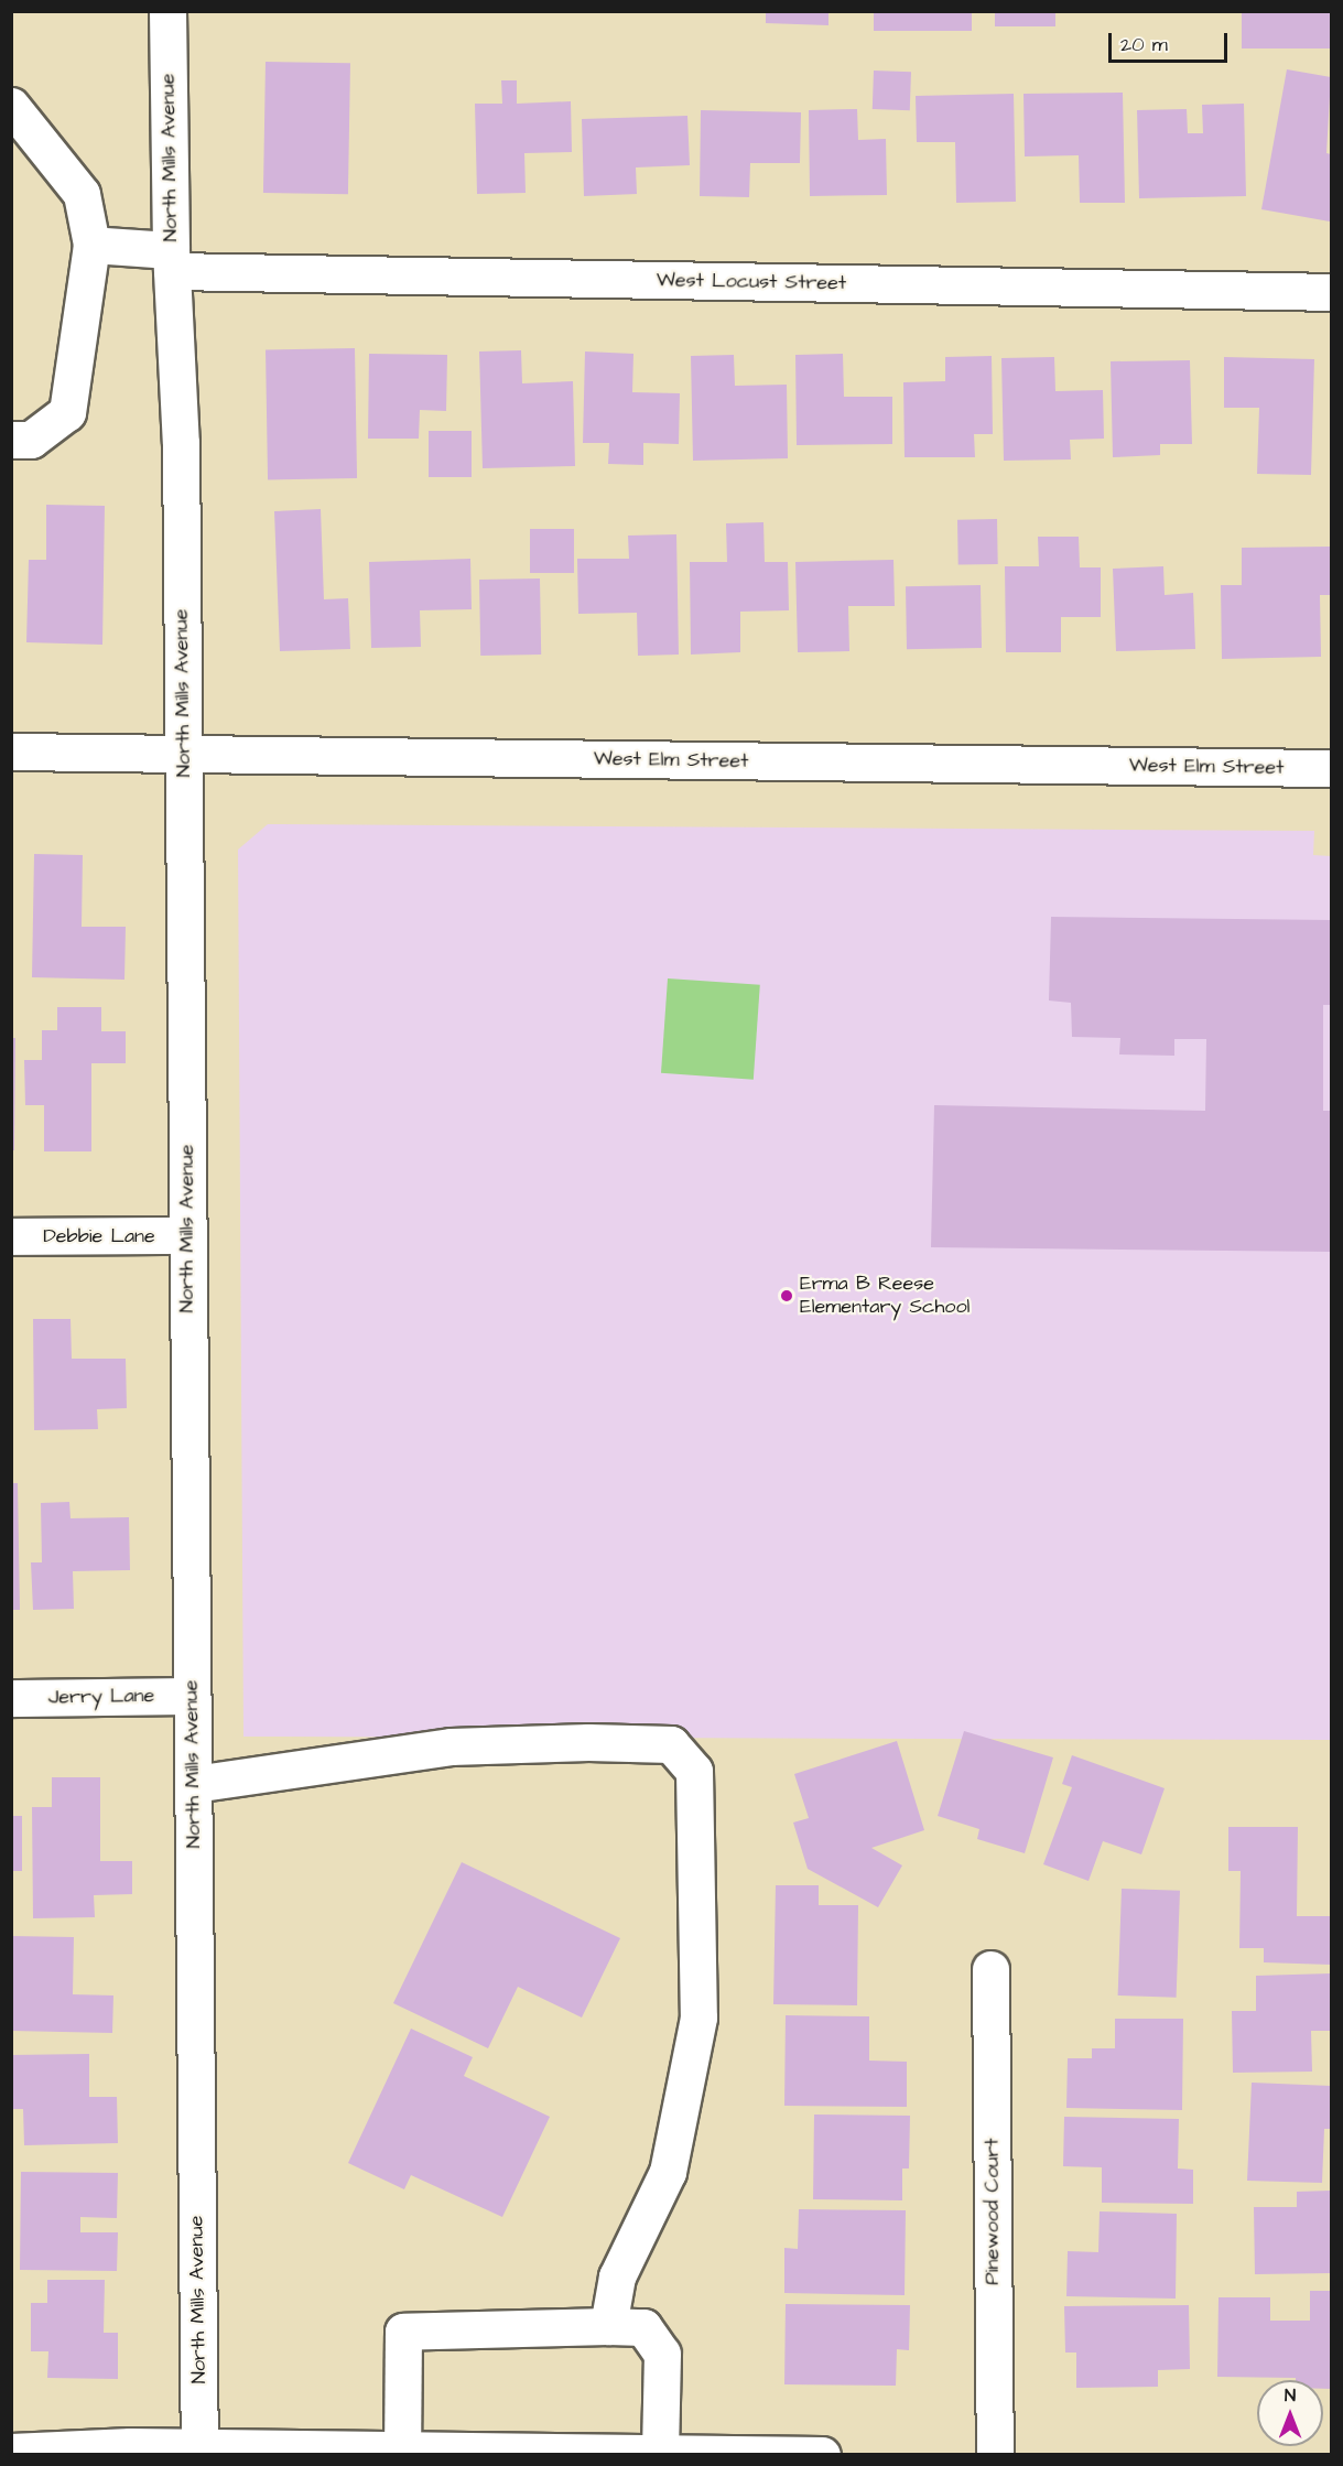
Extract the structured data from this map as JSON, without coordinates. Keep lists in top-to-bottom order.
{
  "streets": {
    "street": [
      "North Mills Avenue",
      "West Locust Street",
      "West Elm Street",
      "Debbie Lane",
      "Jerry Lane",
      "Pinewood Court"
    ]
  },
  "crossings": [
    ["North Mills Avenue", "West Locust Street"],
    ["North Mills Avenue", "West Elm Street"],
    ["North Mills Avenue", "Debbie Lane"],
    ["North Mills Avenue", "Jerry Lane"]
  ],
  "places": ["Erma B Reese Elementary School"],
  "scale_bar": "20 m",
  "north": "top"
}
